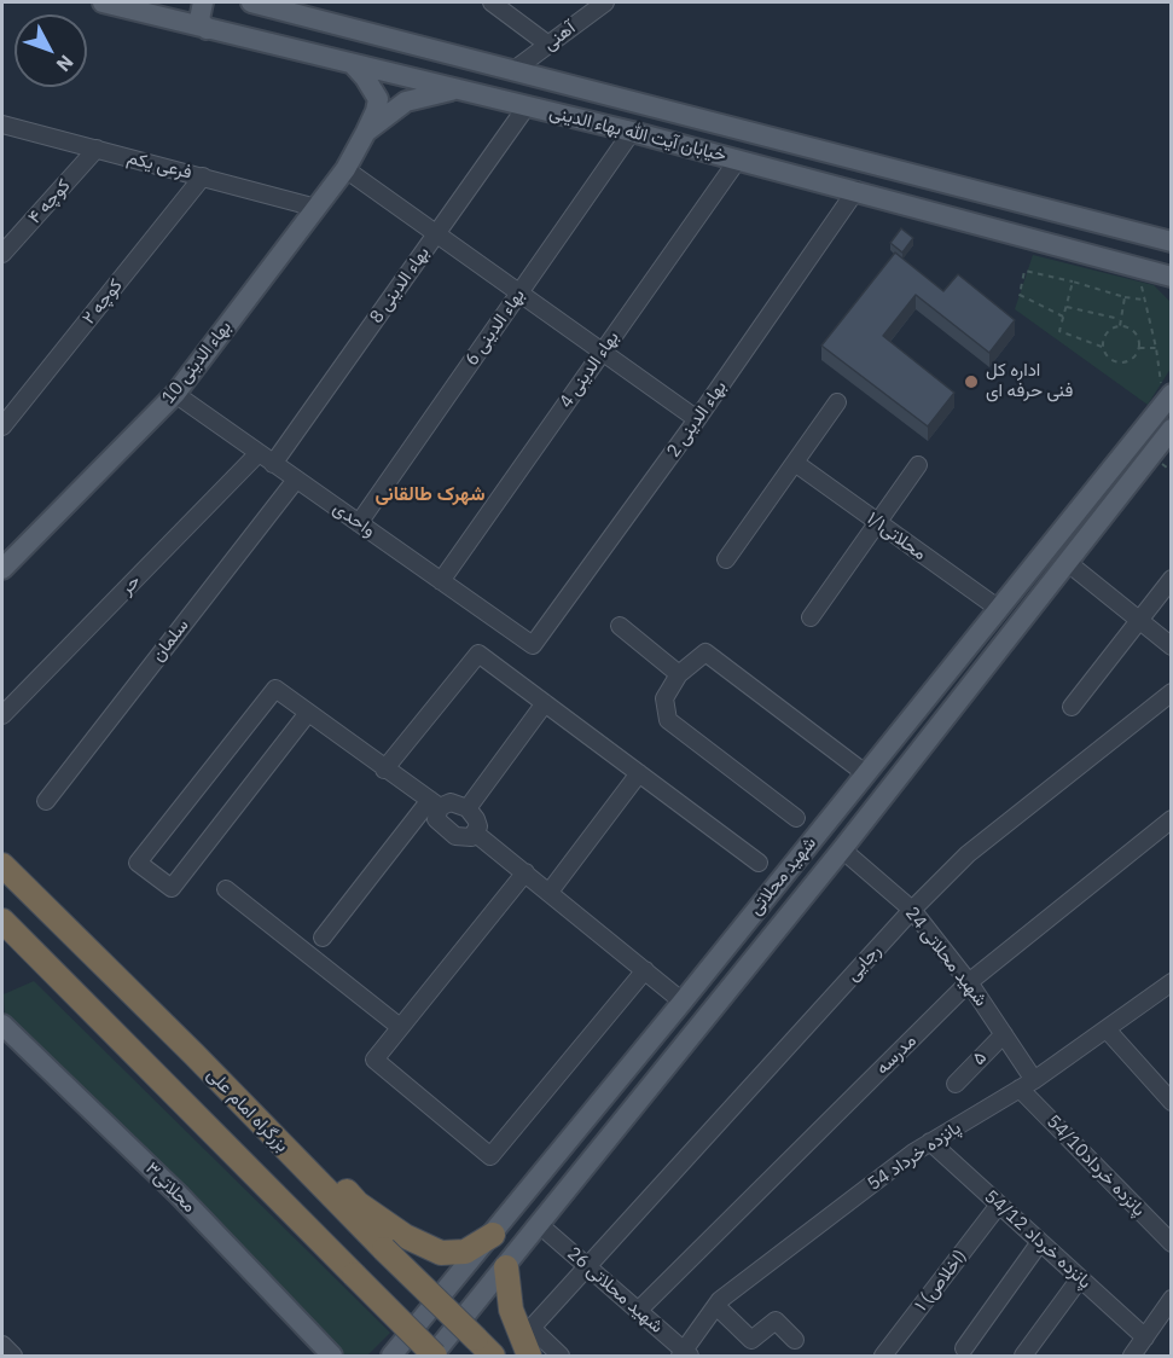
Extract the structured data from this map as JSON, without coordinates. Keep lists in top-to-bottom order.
{
  "streets": {
    "highway": ["بزرگراه امام علی"],
    "main road": [
      "خیابان آیت الله بهاء الدینی",
      "بهاء الدینی 10",
      "شهید محلاتی",
      "محلاتی۳"
    ],
    "street": [
      "آهنی",
      "فرعی یکم",
      "کوچه ۴",
      "بهاء الدینی 8",
      "کوچه ۲",
      "بهاء الدینی 6",
      "بهاء الدینی 4",
      "بهاء الدینی 2",
      "واحدی",
      "محلاتی۱/۱",
      "حر",
      "سلمان",
      "شهید محلاتی 24",
      "رجایی",
      "مدرسه",
      "۵",
      "پانزده خرداد 54",
      "پانزده خرداد54/10",
      "پانزده خرداد 54/12",
      "۱ (اخلاص)",
      "شهید محلاتی 26"
    ]
  },
  "crossings": [
    ["آهنی", "خیابان آیت الله بهاء الدینی"],
    ["خیابان آیت الله بهاء الدینی", "بهاء الدینی 8"],
    ["خیابان آیت الله بهاء الدینی", "بهاء الدینی 6"],
    ["خیابان آیت الله بهاء الدینی", "بهاء الدینی 4"],
    ["خیابان آیت الله بهاء الدینی", "بهاء الدینی 2"],
    ["فرعی یکم", "کوچه ۴"],
    ["فرعی یکم", "کوچه ۲"],
    ["فرعی یکم", "بهاء الدینی 10"],
    ["بهاء الدینی 8", "واحدی"],
    ["بهاء الدینی 6", "واحدی"],
    ["بهاء الدینی 10", "واحدی"],
    ["بهاء الدینی 4", "واحدی"],
    ["بهاء الدینی 2", "واحدی"],
    ["واحدی", "حر"],
    ["واحدی", "سلمان"],
    ["محلاتی۱/۱", "شهید محلاتی"],
    ["شهید محلاتی", "شهید محلاتی 24"],
    ["شهید محلاتی", "شهید محلاتی 26"],
    ["شهید محلاتی 24", "رجایی"],
    ["شهید محلاتی 24", "مدرسه"],
    ["شهید محلاتی 24", "۵"],
    ["شهید محلاتی 24", "پانزده خرداد 54"],
    ["شهید محلاتی 24", "پانزده خرداد54/10"],
    ["رجایی", "شهید محلاتی 26"],
    ["مدرسه", "شهید محلاتی 26"],
    ["پانزده خرداد 54", "پانزده خرداد54/10"],
    ["پانزده خرداد 54", "پانزده خرداد 54/12"],
    ["پانزده خرداد 54", "شهید محلاتی 26"],
    ["پانزده خرداد 54/12", "۱ (اخلاص)"]
  ],
  "districts": ["شهرک طالقانی"],
  "places": ["اداره کل فنی حرفه ای"],
  "north": "bottom right"
}
